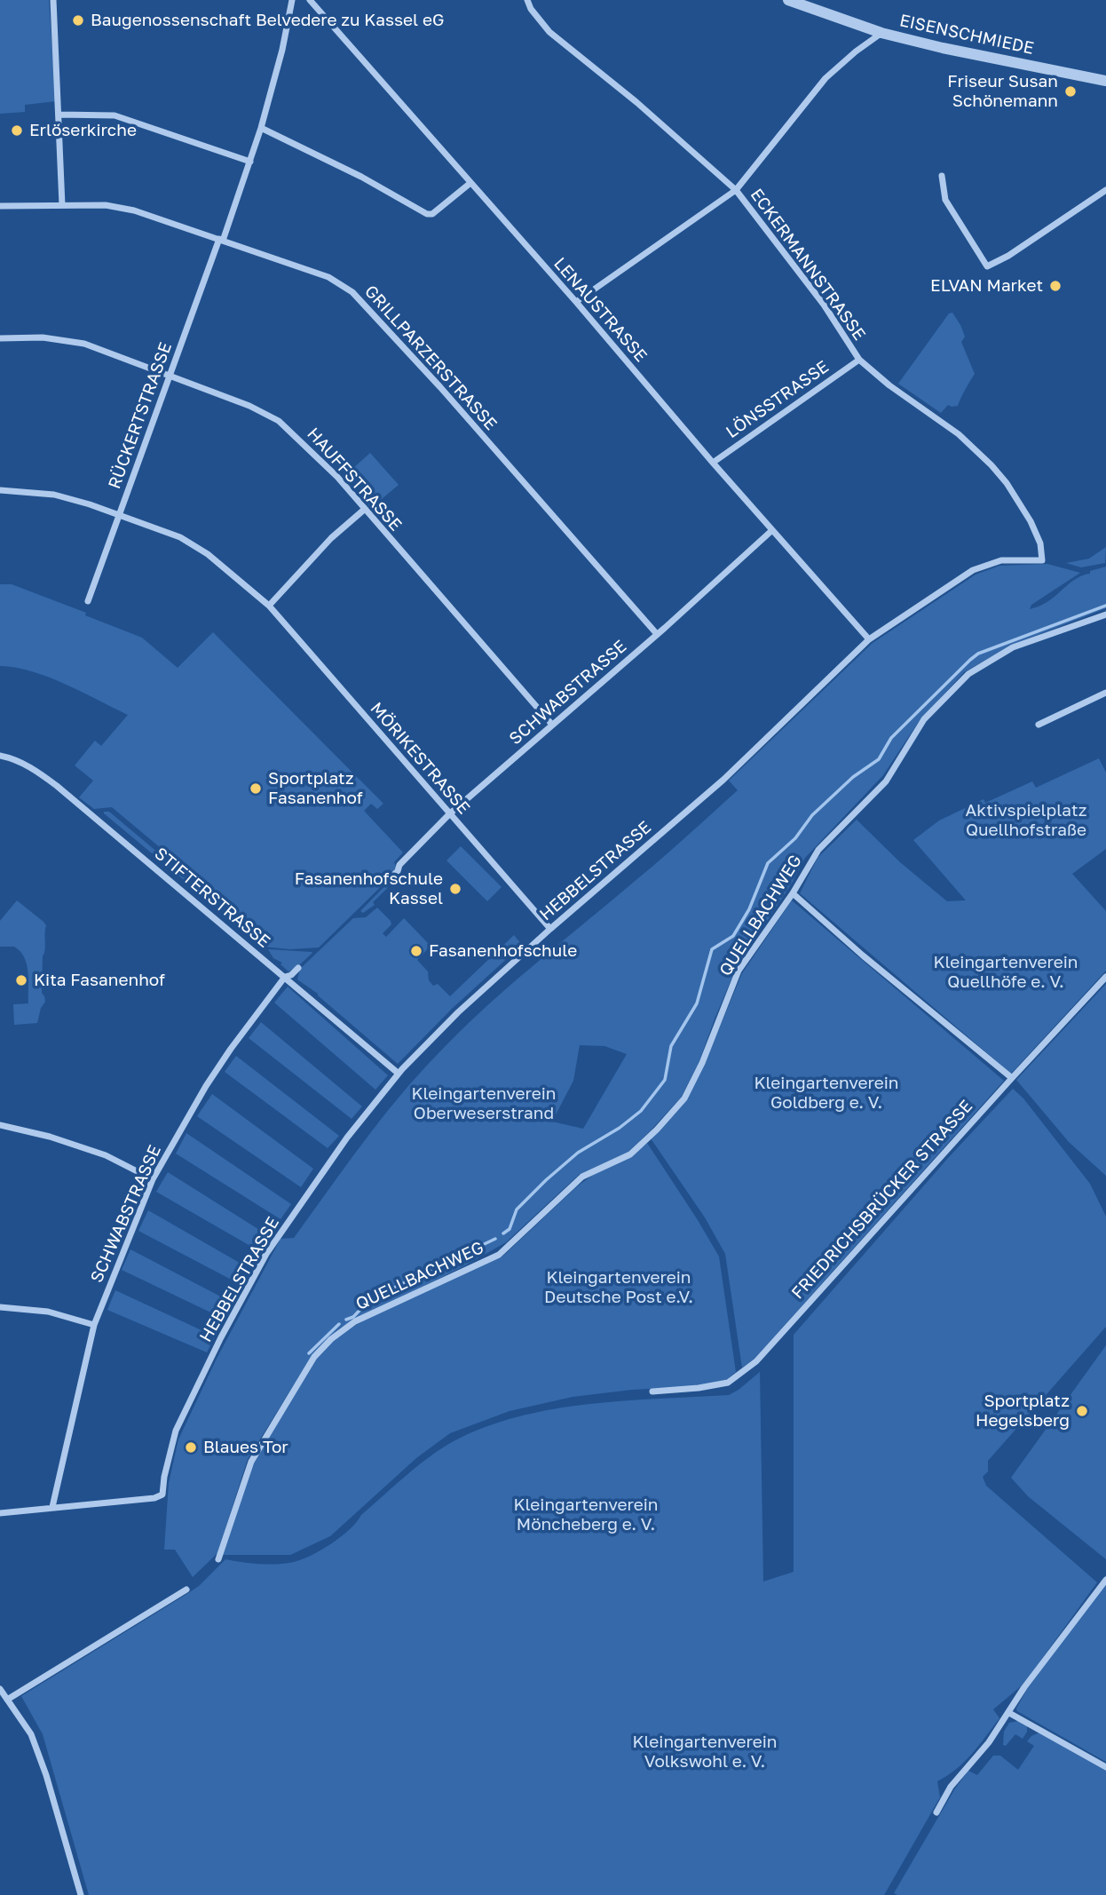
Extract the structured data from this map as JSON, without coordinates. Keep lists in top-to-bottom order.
{
  "streets": {
    "street": [
      "EISENSCHMIEDE",
      "ECKERMANNSTRASSE",
      "LENAUSTRASSE",
      "GRILLPARZERSTRASSE",
      "LÖNSSTRASSE",
      "RÜCKERTSTRASSE",
      "HAUFFSTRASSE",
      "SCHWABSTRASSE",
      "MÖRIKESTRASSE",
      "HEBBELSTRASSE",
      "STIFTERSTRASSE",
      "QUELLBACHWEG",
      "FRIEDRICHSBRÜCKER STRASSE"
    ]
  },
  "crossings": [
    ["ECKERMANNSTRASSE", "LÖNSSTRASSE"],
    ["ECKERMANNSTRASSE", "HEBBELSTRASSE"],
    ["LENAUSTRASSE", "LÖNSSTRASSE"],
    ["LENAUSTRASSE", "SCHWABSTRASSE"],
    ["LENAUSTRASSE", "HEBBELSTRASSE"],
    ["GRILLPARZERSTRASSE", "RÜCKERTSTRASSE"],
    ["GRILLPARZERSTRASSE", "SCHWABSTRASSE"],
    ["RÜCKERTSTRASSE", "HAUFFSTRASSE"],
    ["RÜCKERTSTRASSE", "MÖRIKESTRASSE"],
    ["HAUFFSTRASSE", "SCHWABSTRASSE"],
    ["SCHWABSTRASSE", "MÖRIKESTRASSE"],
    ["SCHWABSTRASSE", "HEBBELSTRASSE"],
    ["SCHWABSTRASSE", "STIFTERSTRASSE"],
    ["MÖRIKESTRASSE", "HEBBELSTRASSE"],
    ["HEBBELSTRASSE", "STIFTERSTRASSE"]
  ],
  "parks": [
    "Aktivspielplatz Quellhofstraße",
    "Kleingartenverein Quellhöfe e. V.",
    "Kleingartenverein Goldberg e. V.",
    "Kleingartenverein Oberweserstrand",
    "Kleingartenverein Deutsche Post e.V.",
    "Kleingartenverein Möncheberg e. V.",
    "Kleingartenverein Volkswohl e. V."
  ],
  "places": [
    "Baugenossenschaft Belvedere zu Kassel eG",
    "Friseur Susan Schönemann",
    "Erlöserkirche",
    "ELVAN Market",
    "Sportplatz Fasanenhof",
    "Fasanenhofschule Kassel",
    "Fasanenhofschule",
    "Kita Fasanenhof",
    "Sportplatz Hegelsberg",
    "Blaues Tor"
  ]
}
